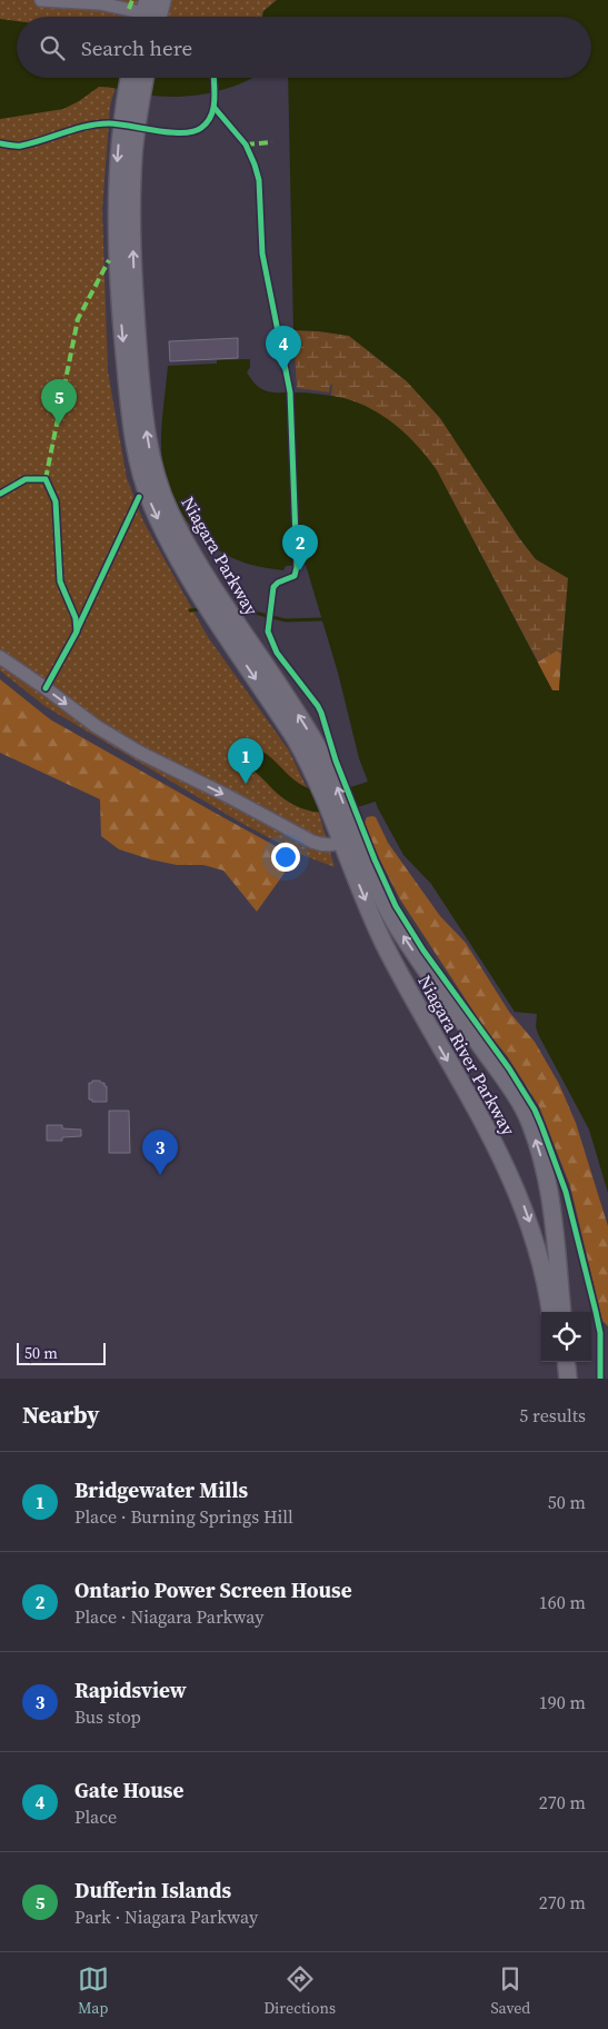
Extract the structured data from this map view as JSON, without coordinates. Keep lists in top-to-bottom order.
{
  "streets": {
    "main road": ["Niagara Parkway", "Niagara River Parkway"]
  },
  "crossings": [
    ["Niagara Parkway", "Niagara River Parkway"]
  ],
  "one_way": ["Niagara Parkway", "Niagara River Parkway"],
  "scale_bar": "50 m",
  "page": {
    "search": "Search here",
    "pins": [
      "4",
      "5",
      "2",
      "1",
      "3"
    ],
    "scale": "50 m",
    "heading": ["Nearby", "5 results"],
    "list": [
      {
        "mark": "1",
        "name": "Bridgewater Mills",
        "note": "Place · Burning Springs Hill",
        "value": "50 m"
      },
      {
        "mark": "2",
        "name": "Ontario Power Screen House",
        "note": "Place · Niagara Parkway",
        "value": "160 m"
      },
      {
        "mark": "3",
        "name": "Rapidsview",
        "note": "Bus stop",
        "value": "190 m"
      },
      {
        "mark": "4",
        "name": "Gate House",
        "note": "Place",
        "value": "270 m"
      },
      {
        "mark": "5",
        "name": "Dufferin Islands",
        "note": "Park · Niagara Parkway",
        "value": "270 m"
      }
    ],
    "nav": ["Map", "Directions", "Saved"]
  }
}
